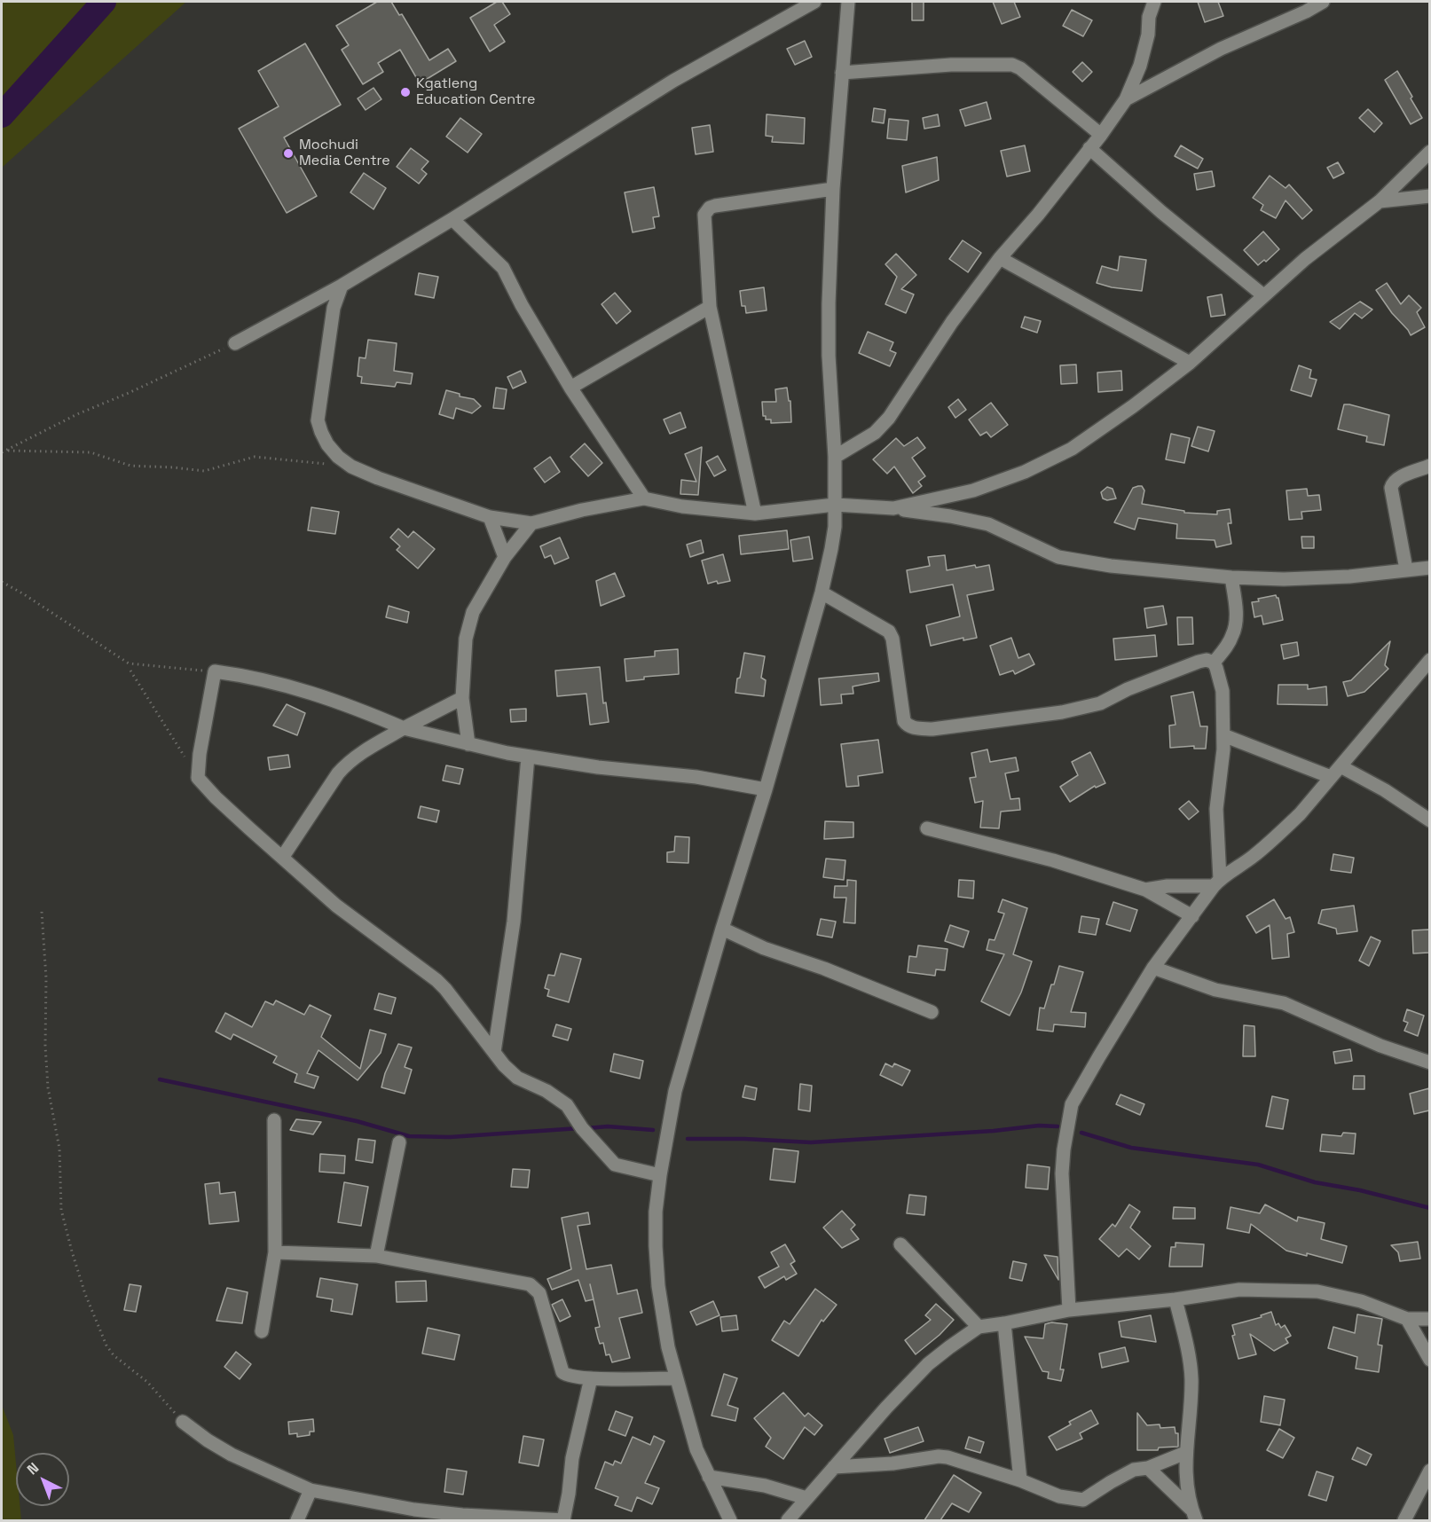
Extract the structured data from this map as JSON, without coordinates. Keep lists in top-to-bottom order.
{
  "places": ["Kgatleng Education Centre", "Mochudi Media Centre"],
  "north": "top left"
}
